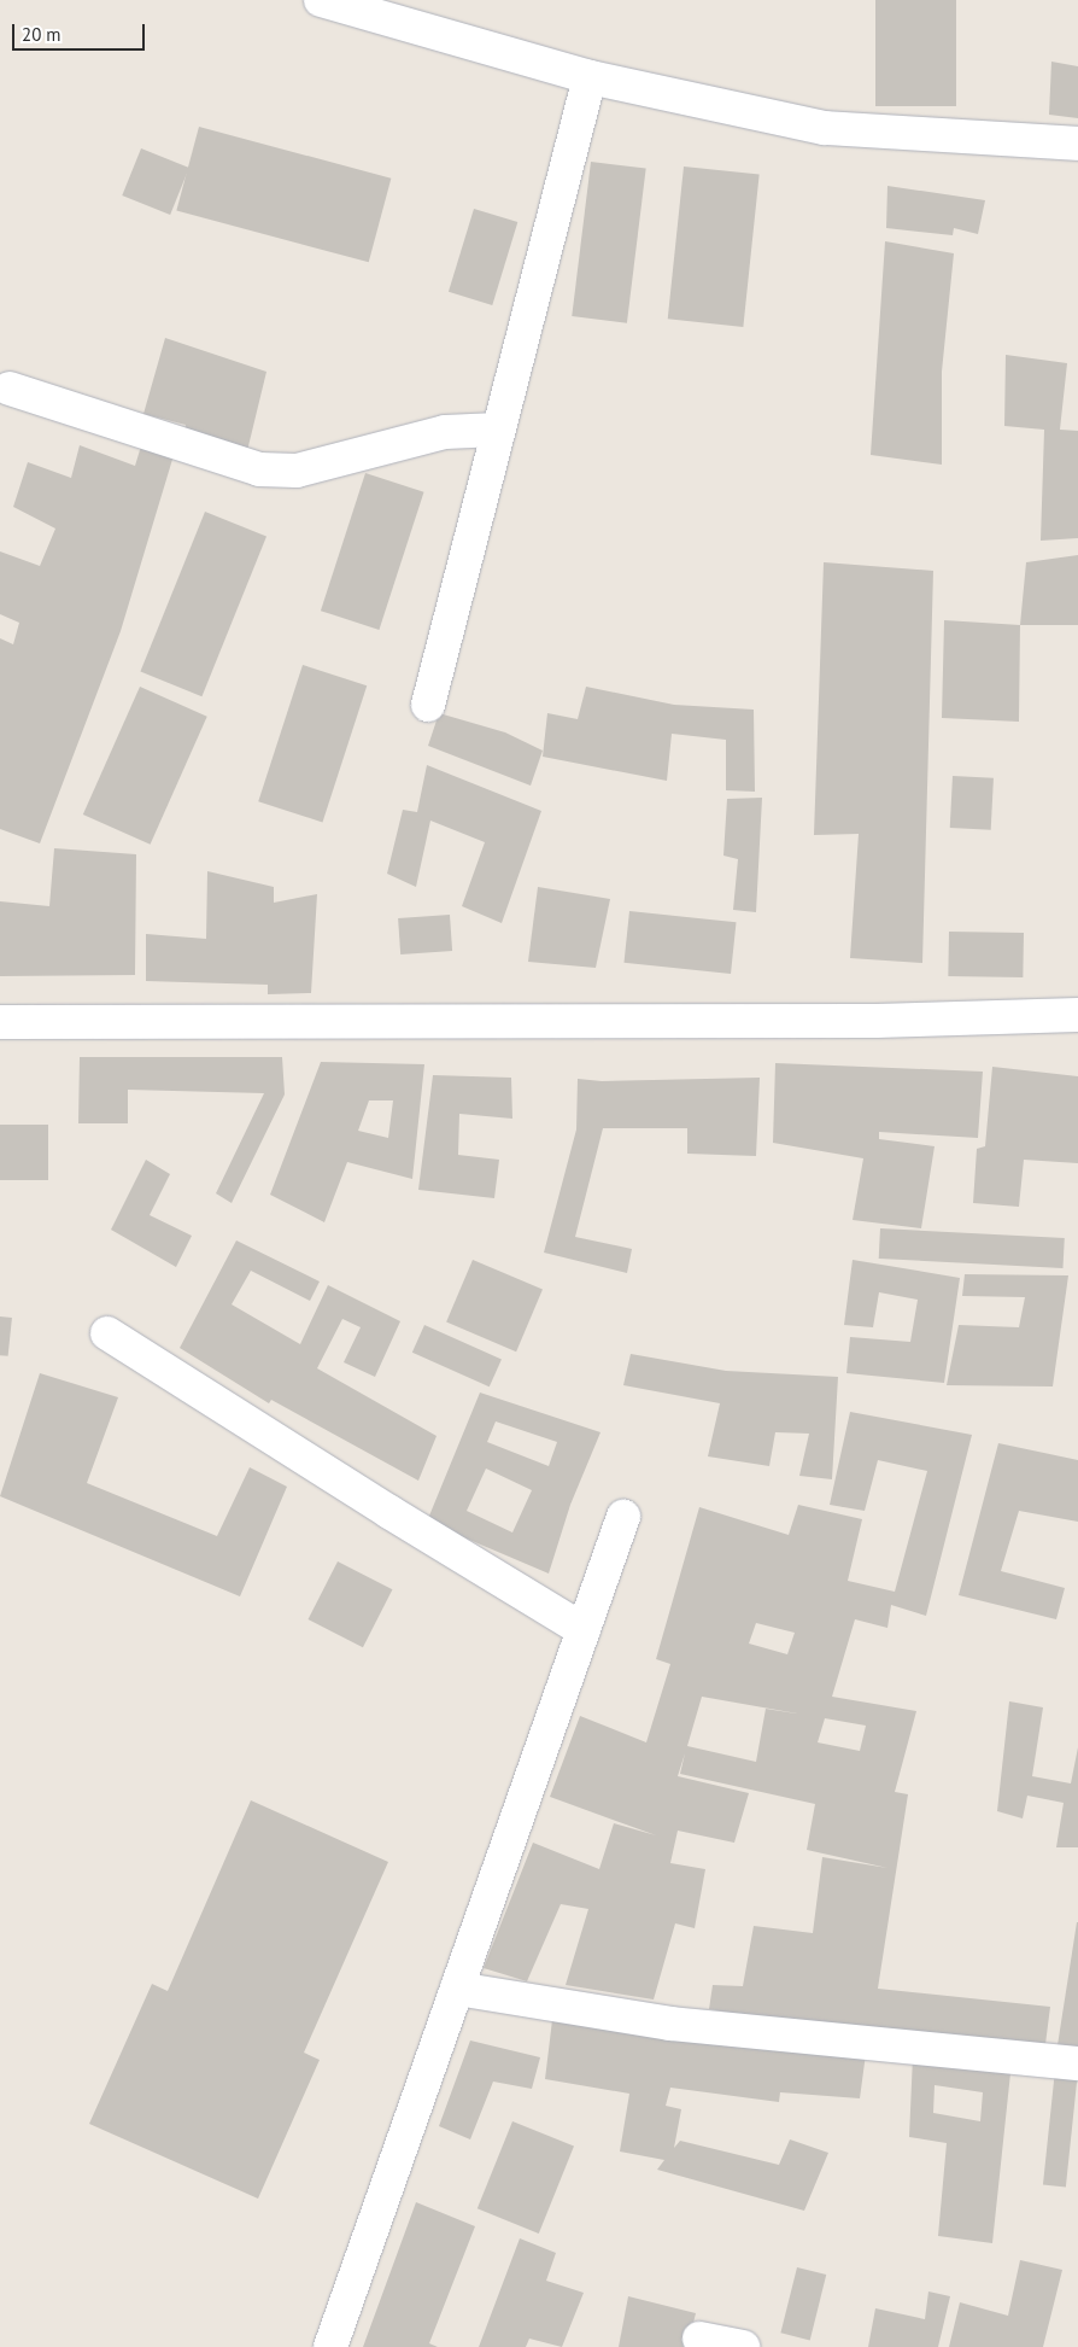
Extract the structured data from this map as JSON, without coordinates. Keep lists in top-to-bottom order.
{
  "scale_bar": "20 m"
}
